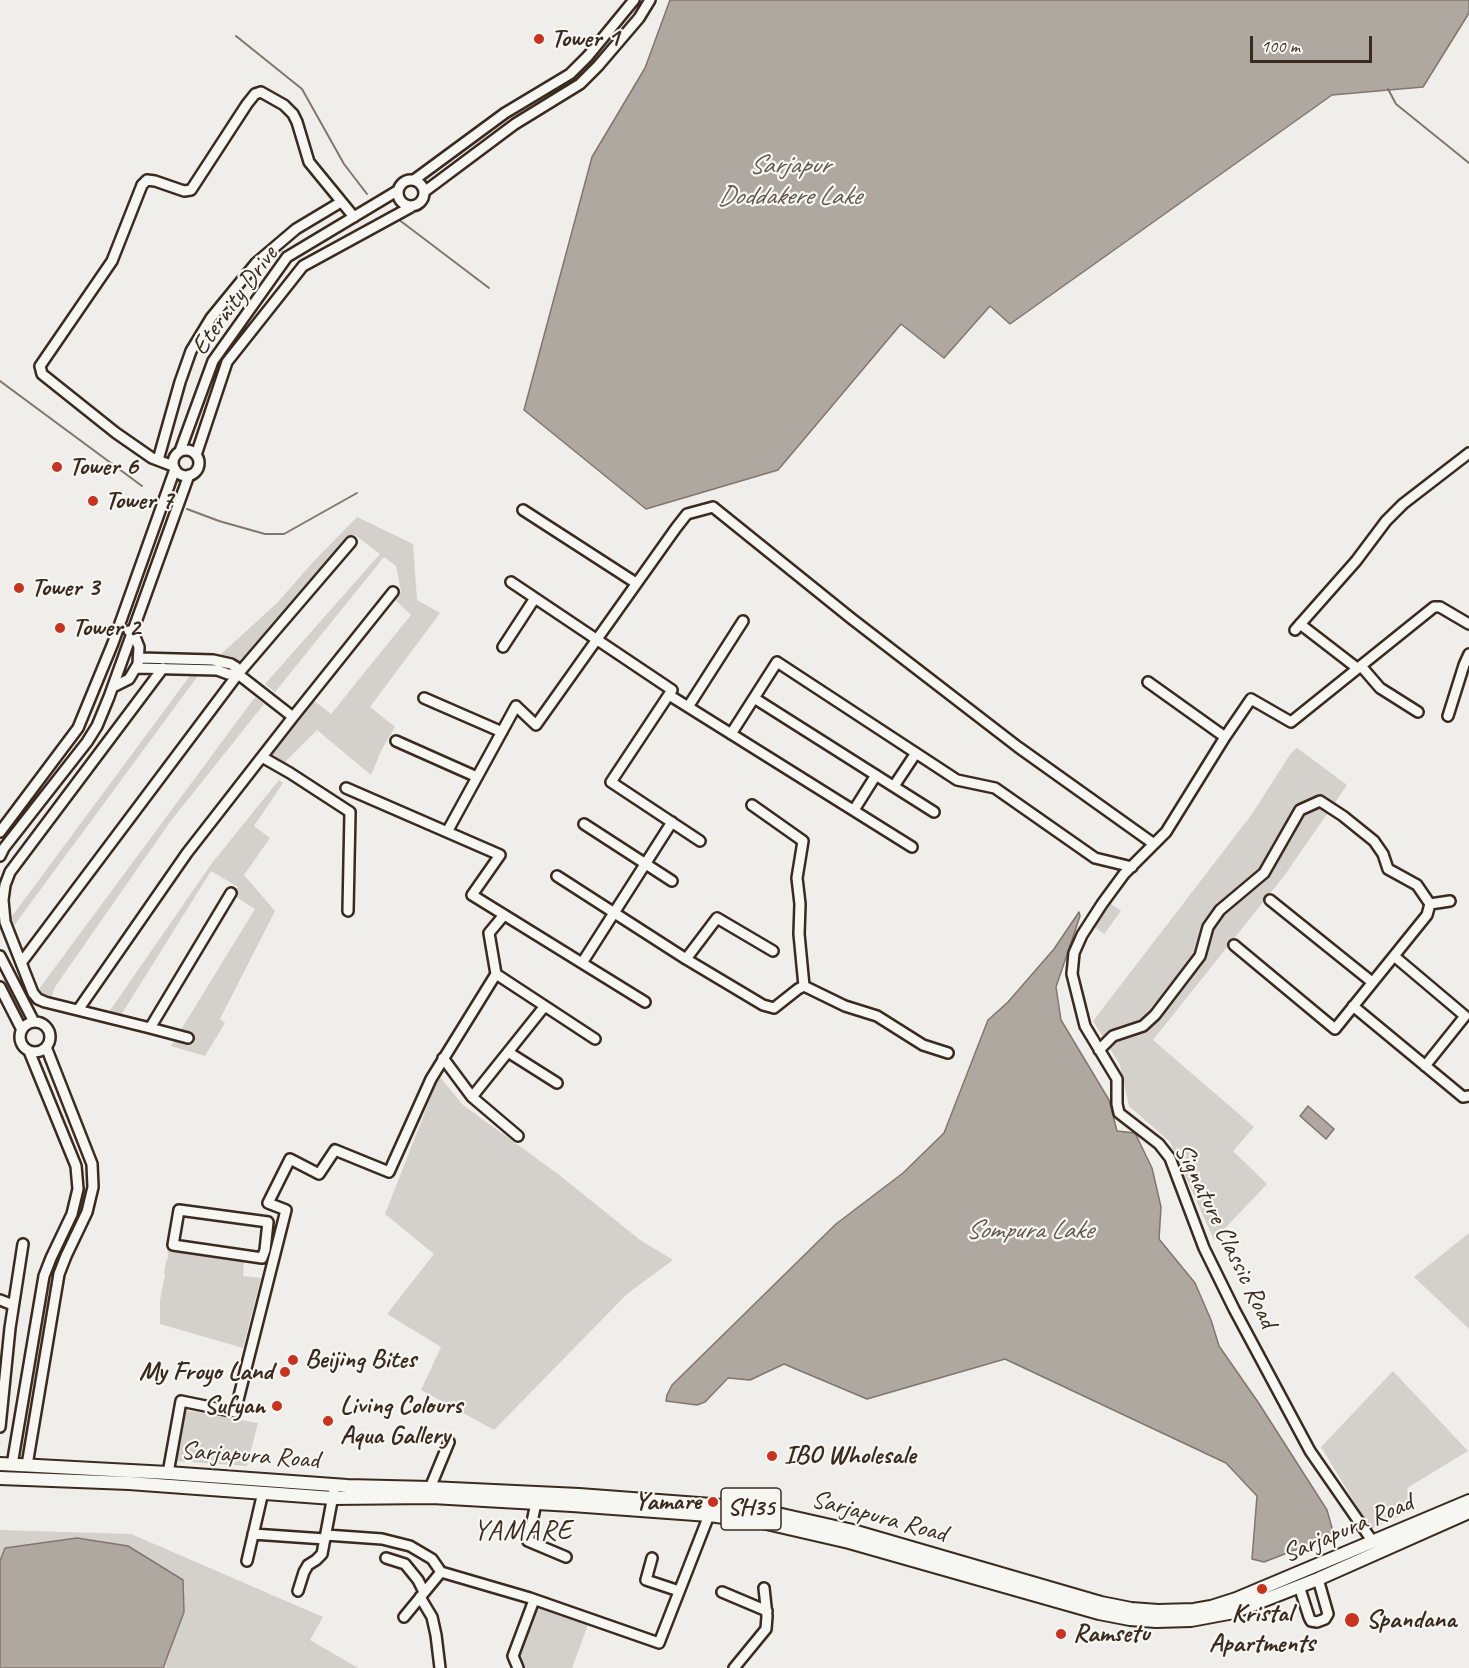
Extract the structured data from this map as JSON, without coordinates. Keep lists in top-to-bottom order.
{
  "streets": {
    "main road": ["Sarjapura Road", "SH35"],
    "street": ["Eternity Drive", "Signature Classic Road"]
  },
  "crossings": [
    ["Signature Classic Road", "Sarjapura Road"]
  ],
  "districts": ["YAMARE"],
  "water": ["Sarjapur Doddakere Lake", "Sompura Lake"],
  "places": [
    "Tower 1",
    "Tower 6",
    "Tower 7",
    "Tower 3",
    "Tower 2",
    "Beijing Bites",
    "My Froyo Land",
    "Sufyan",
    "Living Colours Aqua Gallery",
    "IBO Wholesale",
    "Yamare",
    "Kristal Apartments",
    "Spandana",
    "Ramsetu"
  ],
  "scale_bar": "100 m"
}
